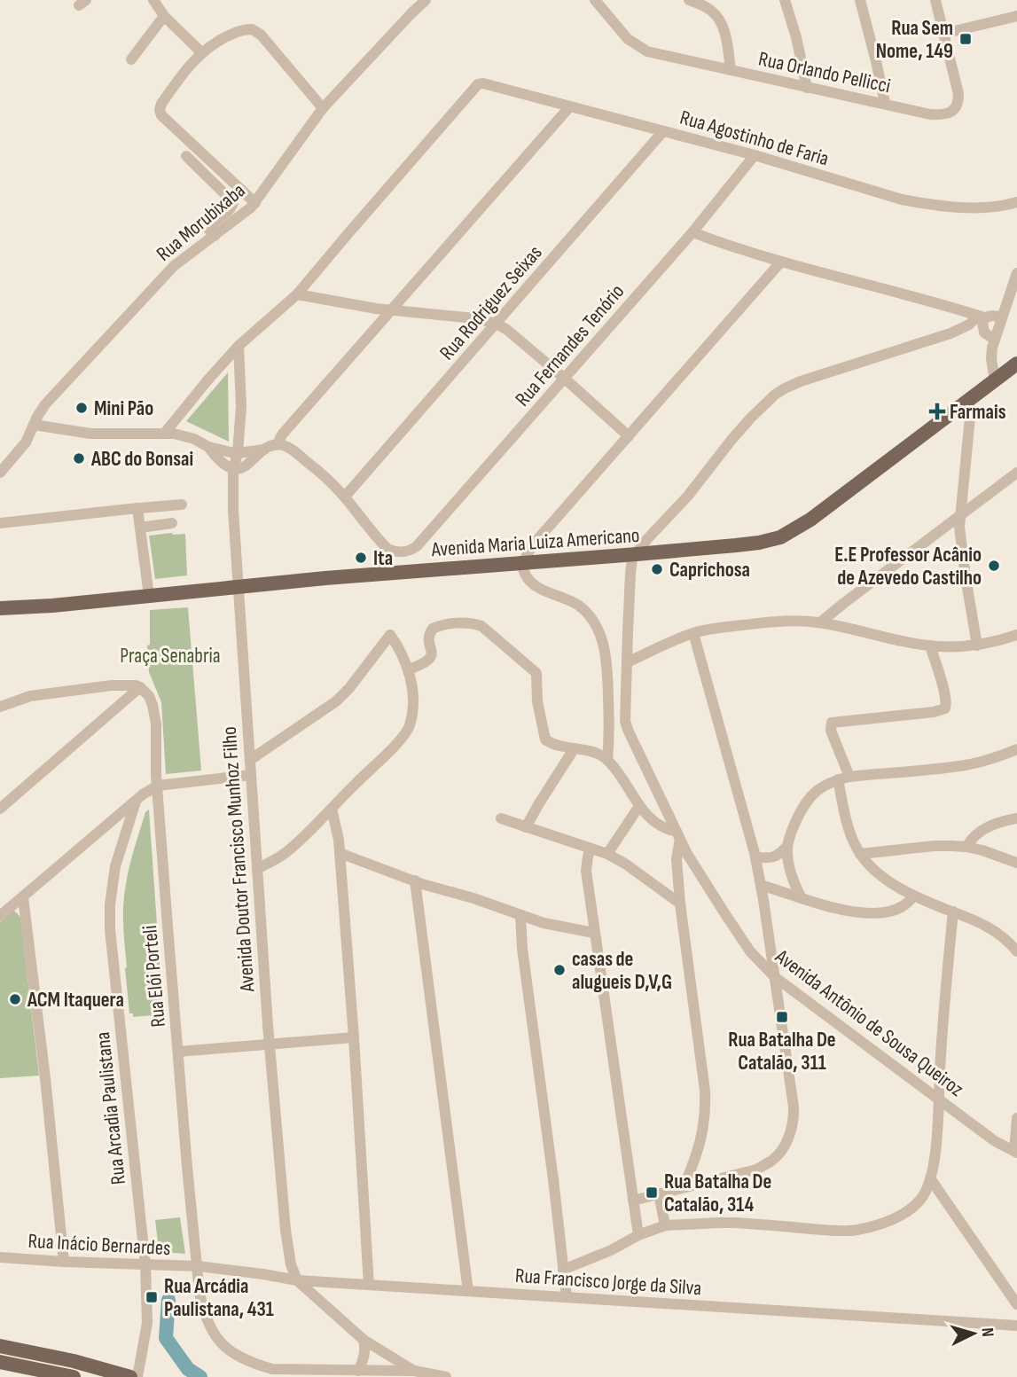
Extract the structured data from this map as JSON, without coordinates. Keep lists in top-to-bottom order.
{
  "streets": {
    "main road": ["Avenida Maria Luiza Americano"],
    "street": [
      "Rua Orlando Pellicci",
      "Rua Agostinho de Faria",
      "Rua Morubixaba",
      "Rua Rodriguez Seixas",
      "Rua Fernandes Tenório",
      "Avenida Doutor Francisco Munhoz Filho",
      "Rua Elói Porteli",
      "Avenida Antônio de Sousa Queiroz",
      "Rua Arcadia Paulistana",
      "Rua Inácio Bernardes",
      "Rua Francisco Jorge da Silva"
    ]
  },
  "crossings": [
    ["Rua Agostinho de Faria", "Rua Rodriguez Seixas"],
    ["Rua Agostinho de Faria", "Rua Fernandes Tenório"],
    ["Rua Rodriguez Seixas", "Rua Fernandes Tenório"],
    ["Avenida Maria Luiza Americano", "Avenida Doutor Francisco Munhoz Filho"],
    ["Avenida Maria Luiza Americano", "Avenida Antônio de Sousa Queiroz"],
    ["Avenida Doutor Francisco Munhoz Filho", "Rua Francisco Jorge da Silva"],
    ["Rua Elói Porteli", "Rua Inácio Bernardes"],
    ["Rua Elói Porteli", "Rua Francisco Jorge da Silva"],
    ["Rua Arcadia Paulistana", "Rua Inácio Bernardes"],
    ["Rua Inácio Bernardes", "Rua Francisco Jorge da Silva"]
  ],
  "parks": ["Praça Senabria"],
  "places": {
    "transit": [
      "Rua Sem Nome, 149",
      "Rua Batalha De Catalão, 311",
      "Rua Batalha De Catalão, 314",
      "Rua Arcádia Paulistana, 431"
    ],
    "other": [
      "Mini Pão",
      "ABC do Bonsai",
      "Ita",
      "E.E Professor Acânio de Azevedo Castilho",
      "Caprichosa",
      "casas de alugueis D,V,G",
      "ACM Itaquera"
    ],
    "health": ["Farmais"]
  },
  "north": "right"
}
